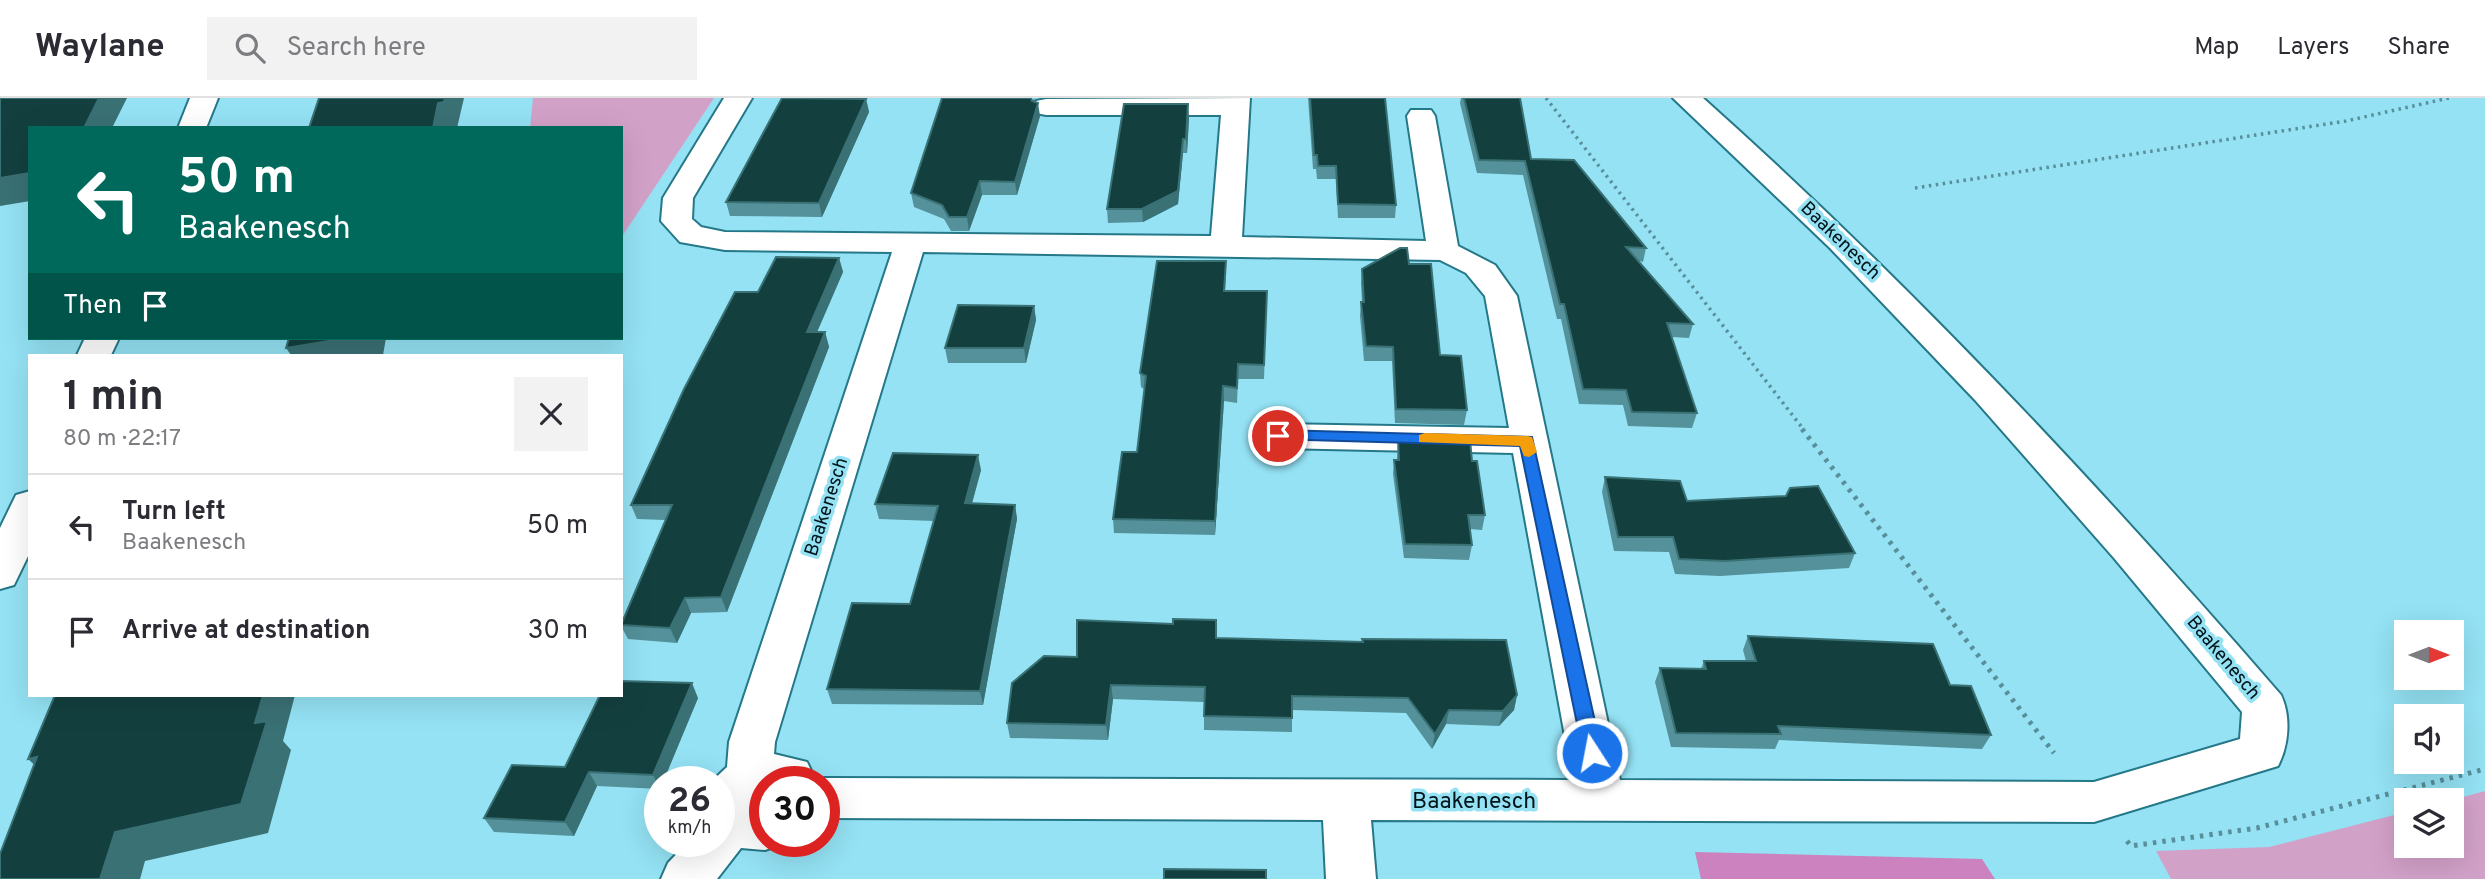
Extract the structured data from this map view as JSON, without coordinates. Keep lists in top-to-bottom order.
{
  "streets": {
    "street": ["Baakenesch"]
  },
  "north": "right",
  "page": {
    "header": "Waylane",
    "search": "Search here",
    "nav": ["Map", "Layers", "Share"],
    "turn": ["50 m", "Baakenesch"],
    "then": "Then",
    "heading": ["1 min", "80 m · 22:17"],
    "list": [
      {
        "name": "Turn left",
        "note": "Baakenesch",
        "value": "50 m"
      },
      {
        "name": "Arrive at destination",
        "value": "30 m"
      }
    ],
    "speed": "26 km/h",
    "limit": "30"
  }
}
